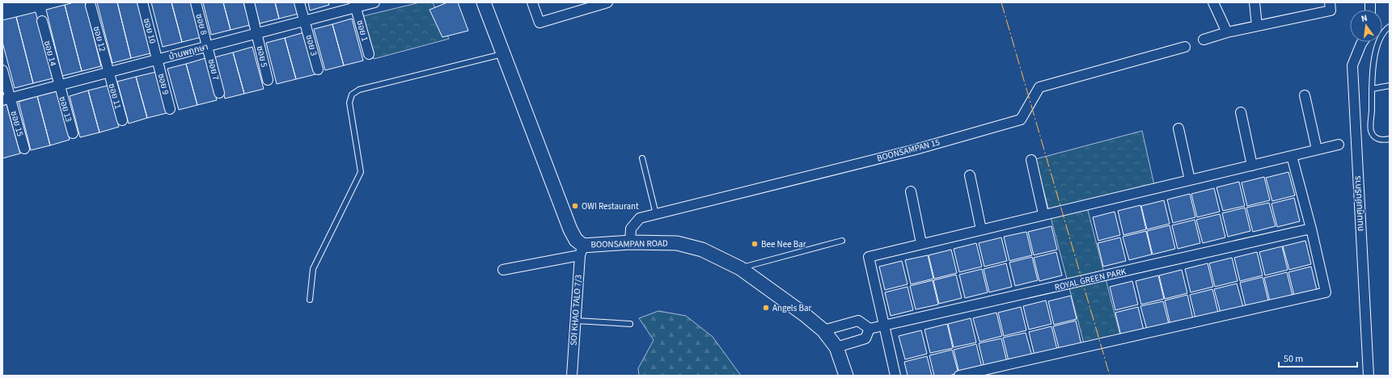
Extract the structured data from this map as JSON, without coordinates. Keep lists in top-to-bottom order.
{
  "streets": {
    "street": [
      "ซอย 8",
      "ซอย 10",
      "ซอย 1",
      "ซอย 12",
      "ซอย 3",
      "บ้านพฤกษา",
      "ซอย 14",
      "ซอย 5",
      "ซอย 7",
      "ซอย 9",
      "ซอย 11",
      "ซอย 13",
      "ซอย 15",
      "BOONSAMPAN 15",
      "ถนนศูนย์บริการ",
      "BOONSAMPAN ROAD",
      "ROYAL GREEN PARK",
      "SOI KHAO TALO 7/3"
    ]
  },
  "crossings": [
    ["ซอย 8", "บ้านพฤกษา"],
    ["ซอย 8", "ซอย 7"],
    ["ซอย 10", "บ้านพฤกษา"],
    ["ซอย 10", "ซอย 9"],
    ["ซอย 1", "บ้านพฤกษา"],
    ["ซอย 12", "บ้านพฤกษา"],
    ["ซอย 12", "ซอย 11"],
    ["ซอย 3", "บ้านพฤกษา"],
    ["บ้านพฤกษา", "ซอย 14"],
    ["บ้านพฤกษา", "ซอย 5"],
    ["บ้านพฤกษา", "ซอย 7"],
    ["บ้านพฤกษา", "ซอย 9"],
    ["บ้านพฤกษา", "ซอย 11"],
    ["บ้านพฤกษา", "ซอย 13"],
    ["บ้านพฤกษา", "ซอย 15"],
    ["ซอย 14", "ซอย 13"],
    ["BOONSAMPAN 15", "BOONSAMPAN ROAD"],
    ["BOONSAMPAN ROAD", "SOI KHAO TALO 7/3"]
  ],
  "places": ["OWI Restaurant", "Bee Nee Bar", "Angels Bar"],
  "scale_bar": "50 m",
  "north": "top"
}
